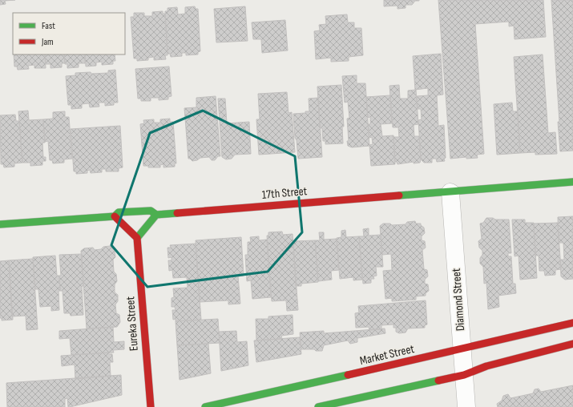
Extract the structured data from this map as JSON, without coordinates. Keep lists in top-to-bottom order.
{
  "streets": {
    "main road": ["17th Street", "Eureka Street", "Market Street"],
    "street": ["Diamond Street"]
  },
  "crossings": [
    ["17th Street", "Diamond Street"],
    ["Diamond Street", "Market Street"]
  ],
  "legend": ["Fast", "Jam"]
}
